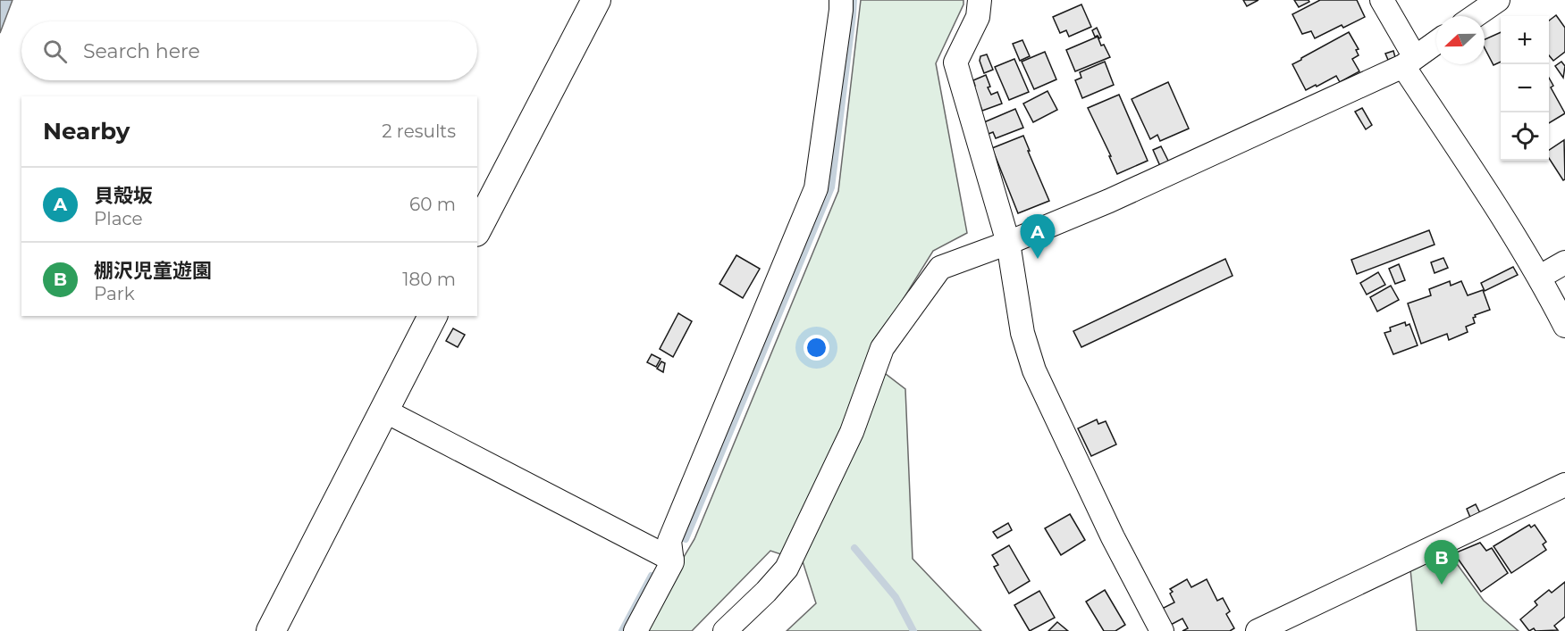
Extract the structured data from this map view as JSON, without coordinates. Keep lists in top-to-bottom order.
{
  "north": "left",
  "page": {
    "map_buttons": ["+", "−"],
    "search": "Search here",
    "heading": ["Nearby", "2 results"],
    "list": [
      {
        "mark": "A",
        "name": "貝殻坂",
        "note": "Place",
        "value": "60 m"
      },
      {
        "mark": "B",
        "name": "棚沢児童遊園",
        "note": "Park",
        "value": "180 m"
      }
    ],
    "pins": ["A", "B"]
  }
}
